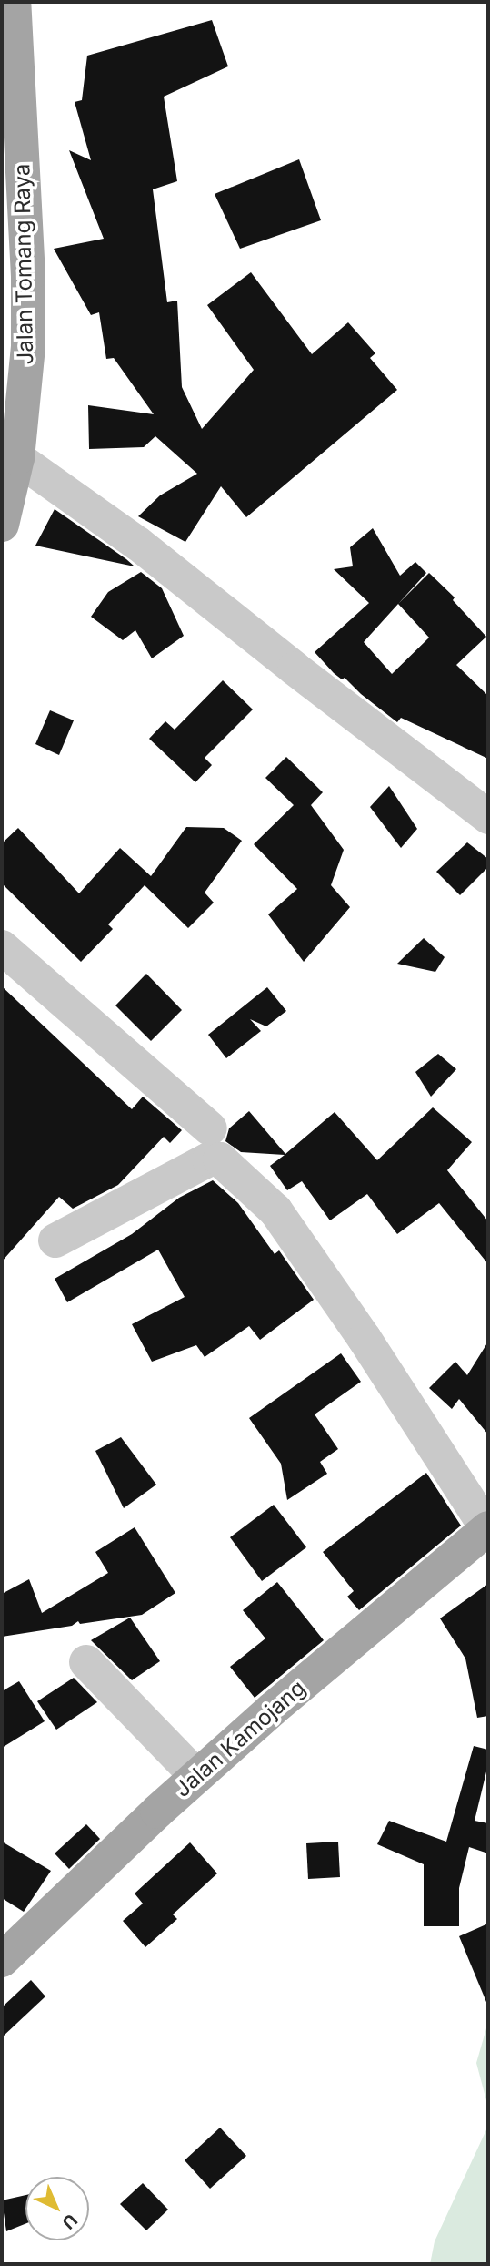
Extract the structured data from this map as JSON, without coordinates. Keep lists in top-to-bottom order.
{
  "streets": {
    "main road": ["Jalan Tomang Raya", "Jalan Kamojang"]
  },
  "north": "bottom right"
}
